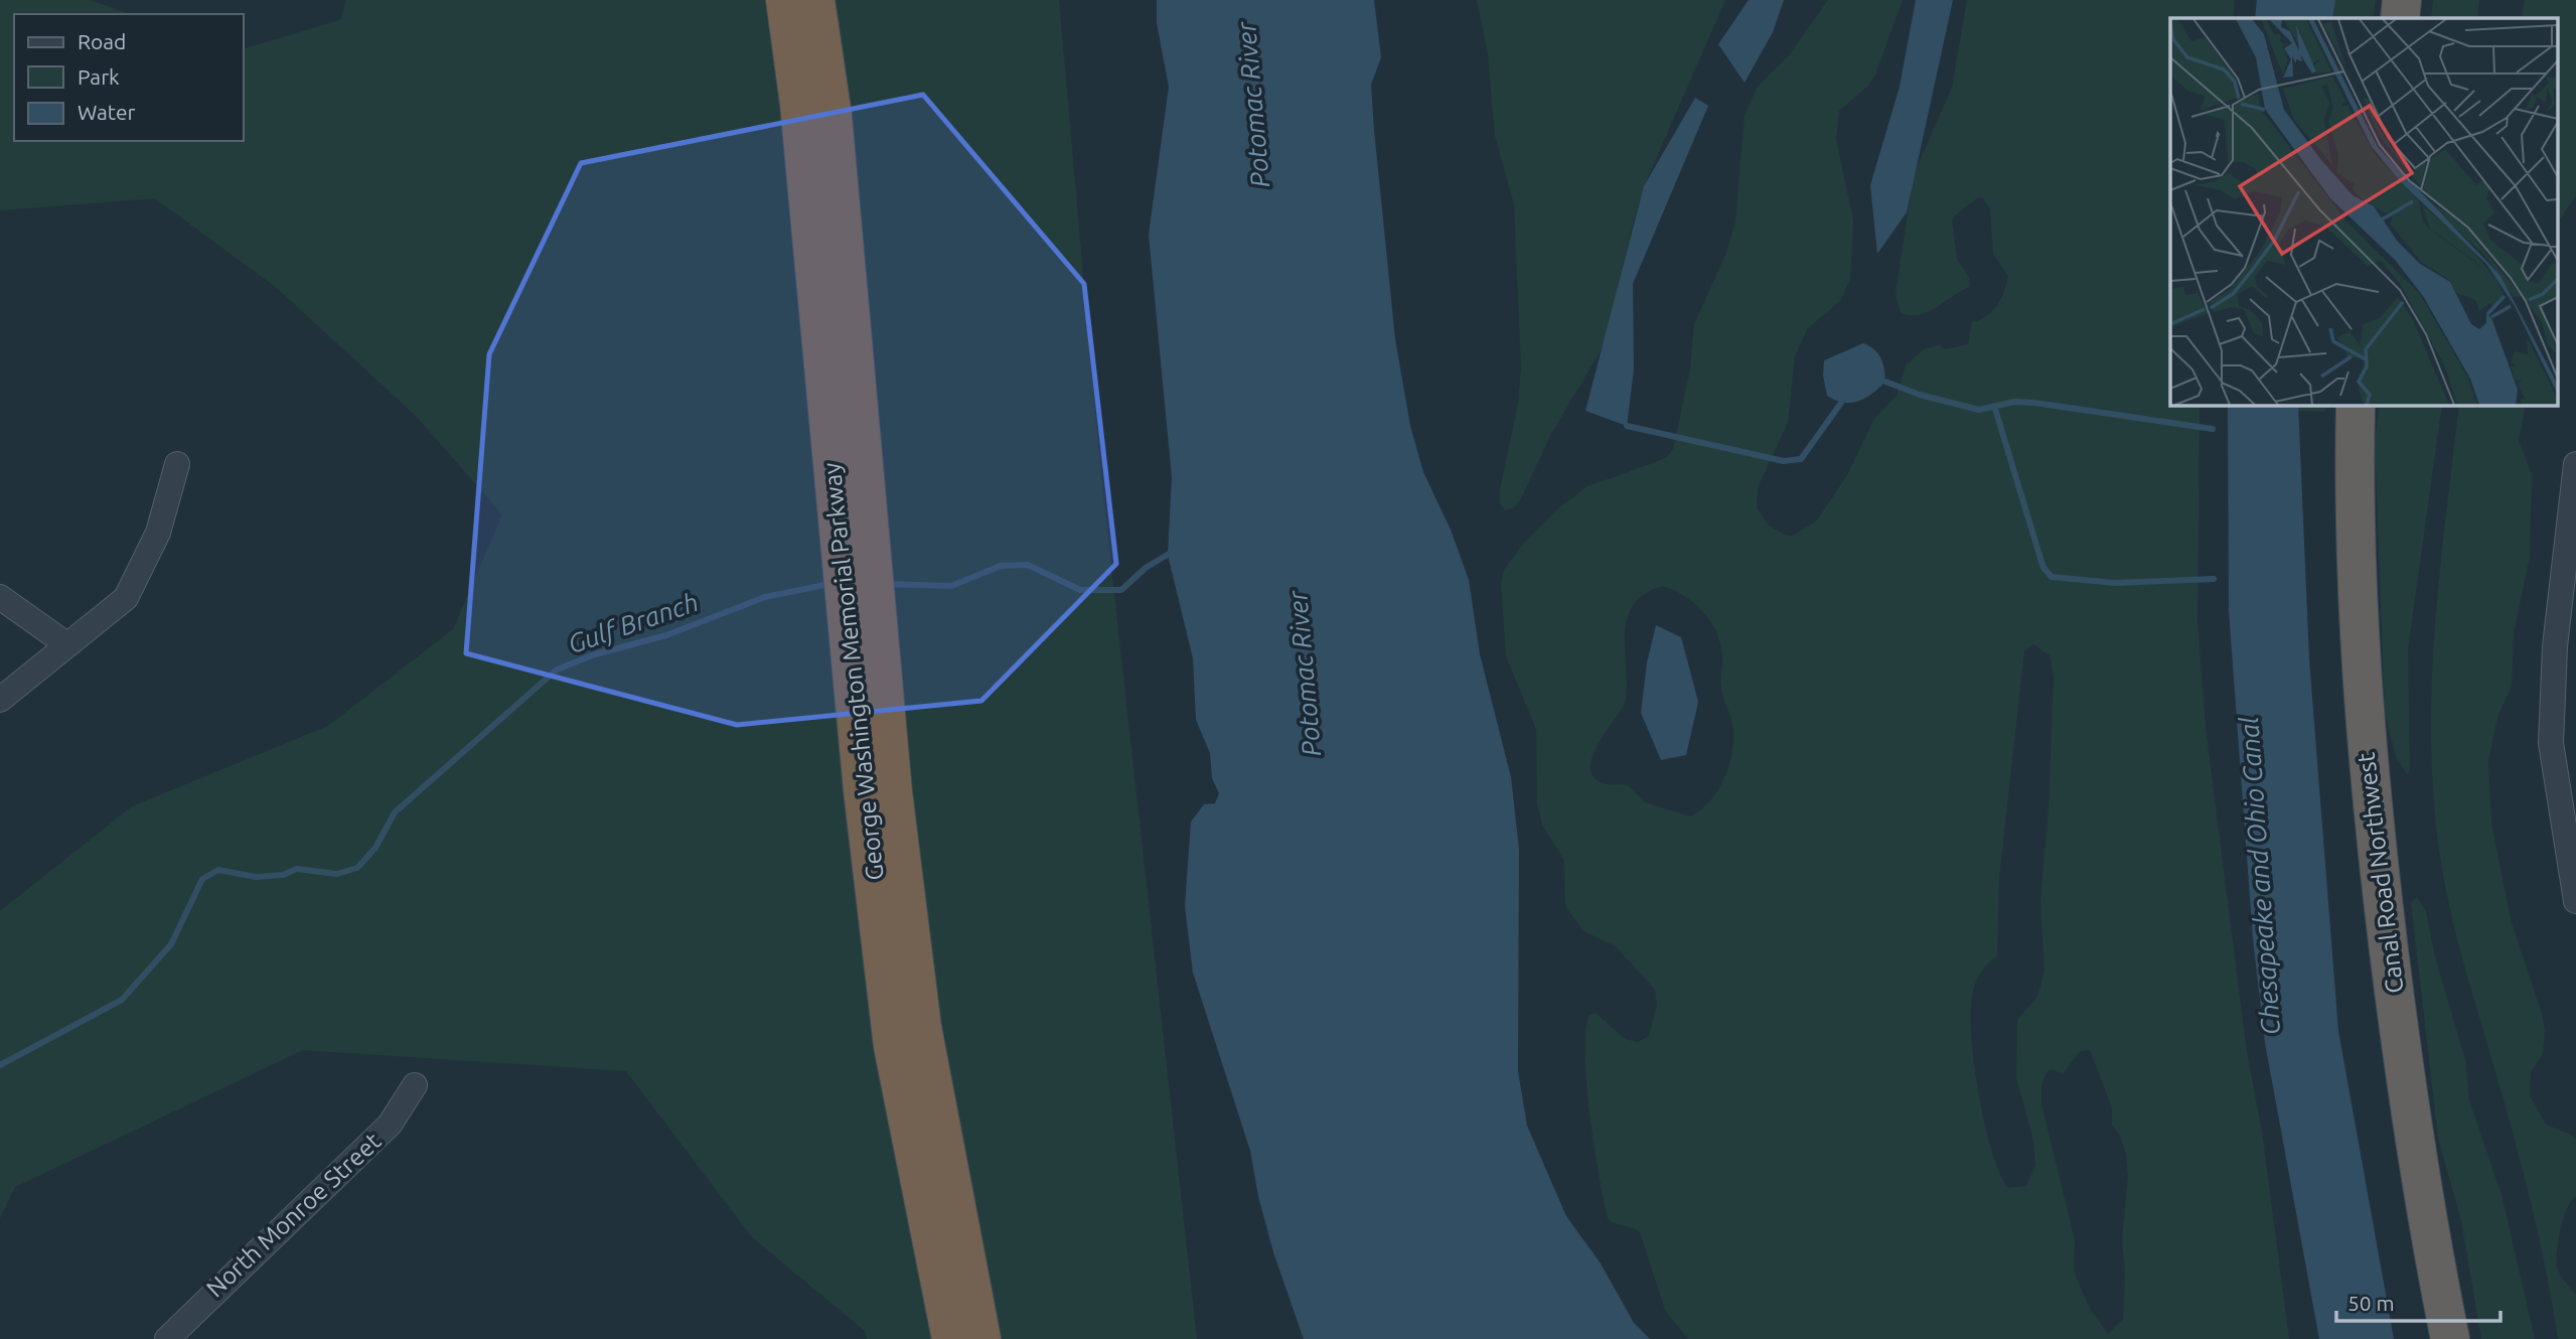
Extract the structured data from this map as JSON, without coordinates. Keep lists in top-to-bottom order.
{
  "streets": {
    "highway": ["George Washington Memorial Parkway", "Canal Road Northwest"],
    "street": ["North Monroe Street"]
  },
  "water": ["Potomac River", "Gulf Branch", "Chesapeake and Ohio Canal"],
  "legend": ["Road", "Park", "Water"],
  "scale_bar": "50 m"
}
